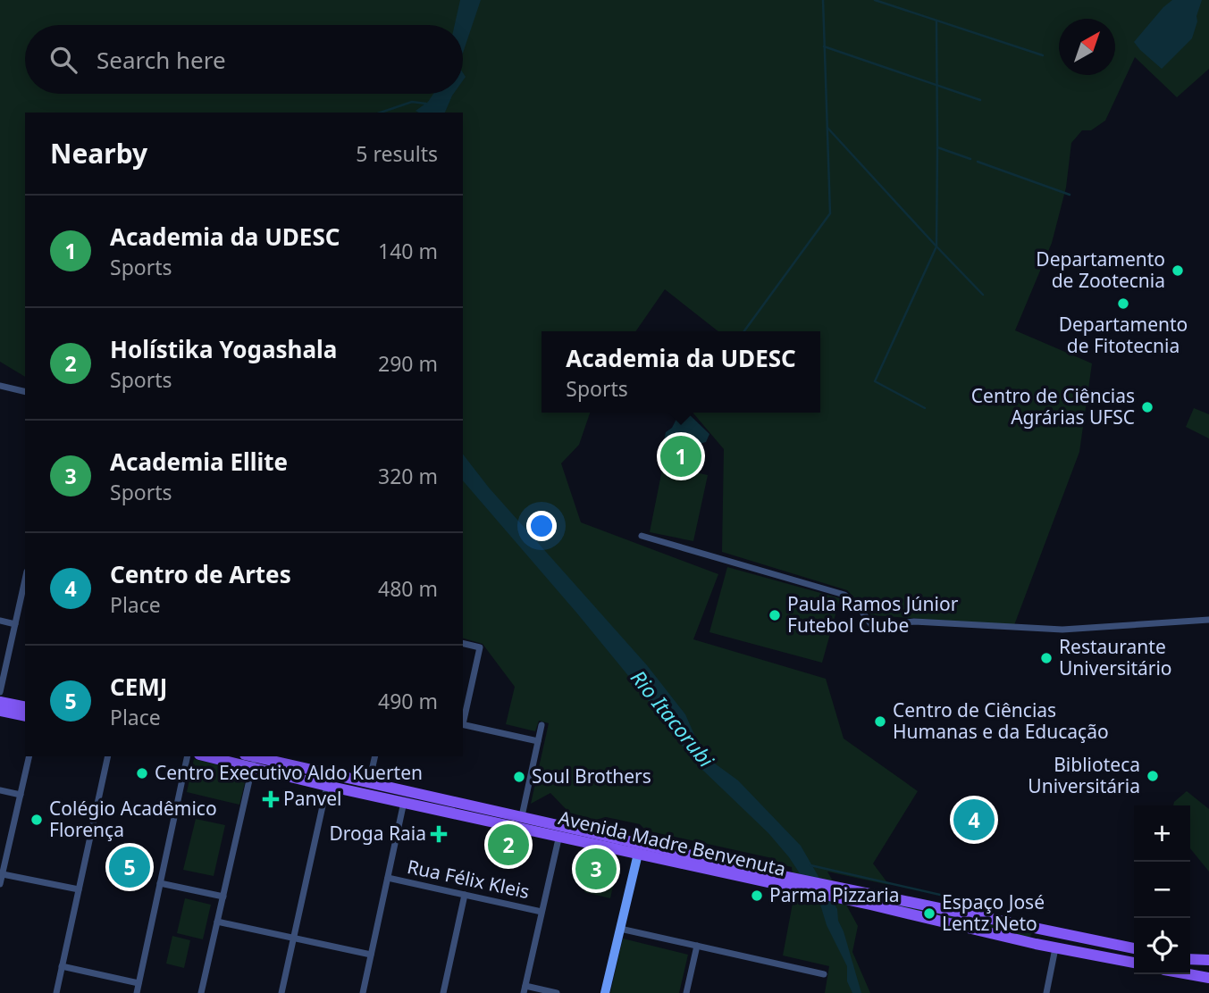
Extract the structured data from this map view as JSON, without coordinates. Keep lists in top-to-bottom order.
{
  "streets": {
    "main road": ["Avenida Madre Benvenuta"],
    "street": ["Rua Félix Kleis"]
  },
  "water": ["Rio Itacorubi"],
  "places": {
    "other": [
      "Departamento de Zootecnia",
      "Departamento de Fitotecnia",
      "Centro de Ciências Agrárias UFSC",
      "Paula Ramos Júnior Futebol Clube",
      "Restaurante Universitário",
      "Centro de Ciências Humanas e da Educação",
      "Centro Executivo Aldo Kuerten",
      "Biblioteca Universitária",
      "Soul Brothers",
      "Colégio Acadêmico Florença",
      "Parma Pizzaria",
      "Espaço José Lentz Neto"
    ],
    "health": ["Panvel", "Droga Raia"]
  },
  "north": "top right",
  "page": {
    "search": "Search here",
    "heading": ["Nearby", "5 results"],
    "list": [
      {
        "mark": "1",
        "name": "Academia da UDESC",
        "note": "Sports",
        "value": "140 m"
      },
      {
        "mark": "2",
        "name": "Holístika Yogashala",
        "note": "Sports",
        "value": "290 m"
      },
      {
        "mark": "3",
        "name": "Academia Ellite",
        "note": "Sports",
        "value": "320 m"
      },
      {
        "mark": "4",
        "name": "Centro de Artes",
        "note": "Place",
        "value": "480 m"
      },
      {
        "mark": "5",
        "name": "CEMJ",
        "note": "Place",
        "value": "490 m"
      }
    ],
    "popup": ["Academia da UDESC", "Sports"],
    "pins": [
      "1",
      "4",
      "2",
      "5",
      "3"
    ],
    "map_buttons": ["+", "−"]
  }
}
